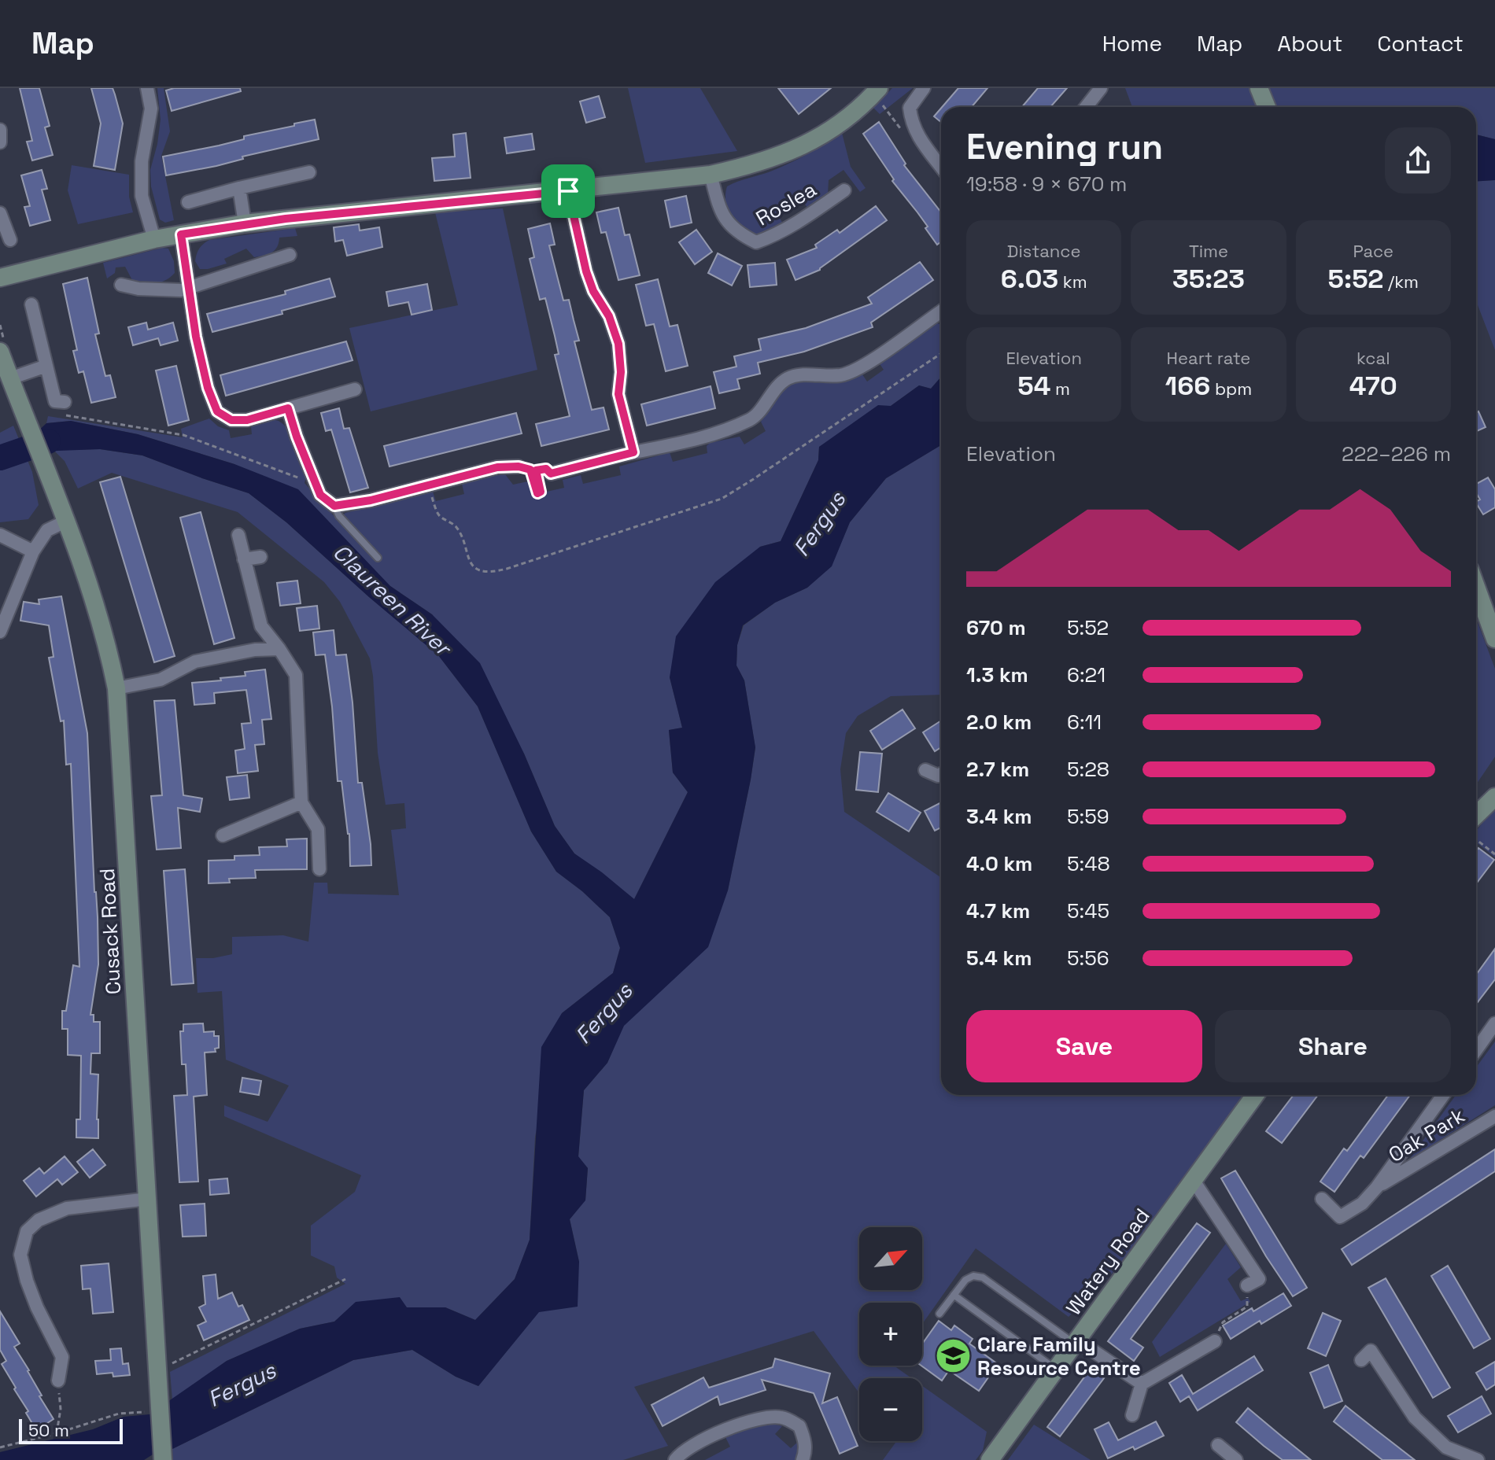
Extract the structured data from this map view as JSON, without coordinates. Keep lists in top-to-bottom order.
{
  "streets": {
    "street": [
      "Roslea",
      "Cusack Road",
      "Oak Park",
      "Watery Road"
    ]
  },
  "water": ["Fergus", "Claureen River"],
  "places": {
    "school or university": ["Clare Family Resource Centre"]
  },
  "scale_bar": "50 m",
  "north": "top right",
  "page": {
    "header": "Map",
    "nav": [
      "Home",
      "Map",
      "About",
      "Contact"
    ],
    "heading": ["Evening run", "19:58 · 9 × 670 m"],
    "stats": [
      ["Distance", "6.03 km"],
      ["Time", "35:23"],
      ["Pace", "5:52 /km"],
      ["Elevation", "54 m"],
      ["Heart rate", "166 bpm"],
      ["kcal", "470"]
    ],
    "chart": ["Elevation", "222–226 m"],
    "list": [
      {
        "name": "670 m",
        "note": "5:52"
      },
      {
        "name": "1.3 km",
        "note": "6:21"
      },
      {
        "name": "2.0 km",
        "note": "6:11"
      },
      {
        "name": "2.7 km",
        "note": "5:28"
      },
      {
        "name": "3.4 km",
        "note": "5:59"
      },
      {
        "name": "4.0 km",
        "note": "5:48"
      },
      {
        "name": "4.7 km",
        "note": "5:45"
      },
      {
        "name": "5.4 km",
        "note": "5:56"
      }
    ],
    "buttons": ["Save", "Share"],
    "map_buttons": ["+", "−"],
    "scale": "50 m"
  }
}
